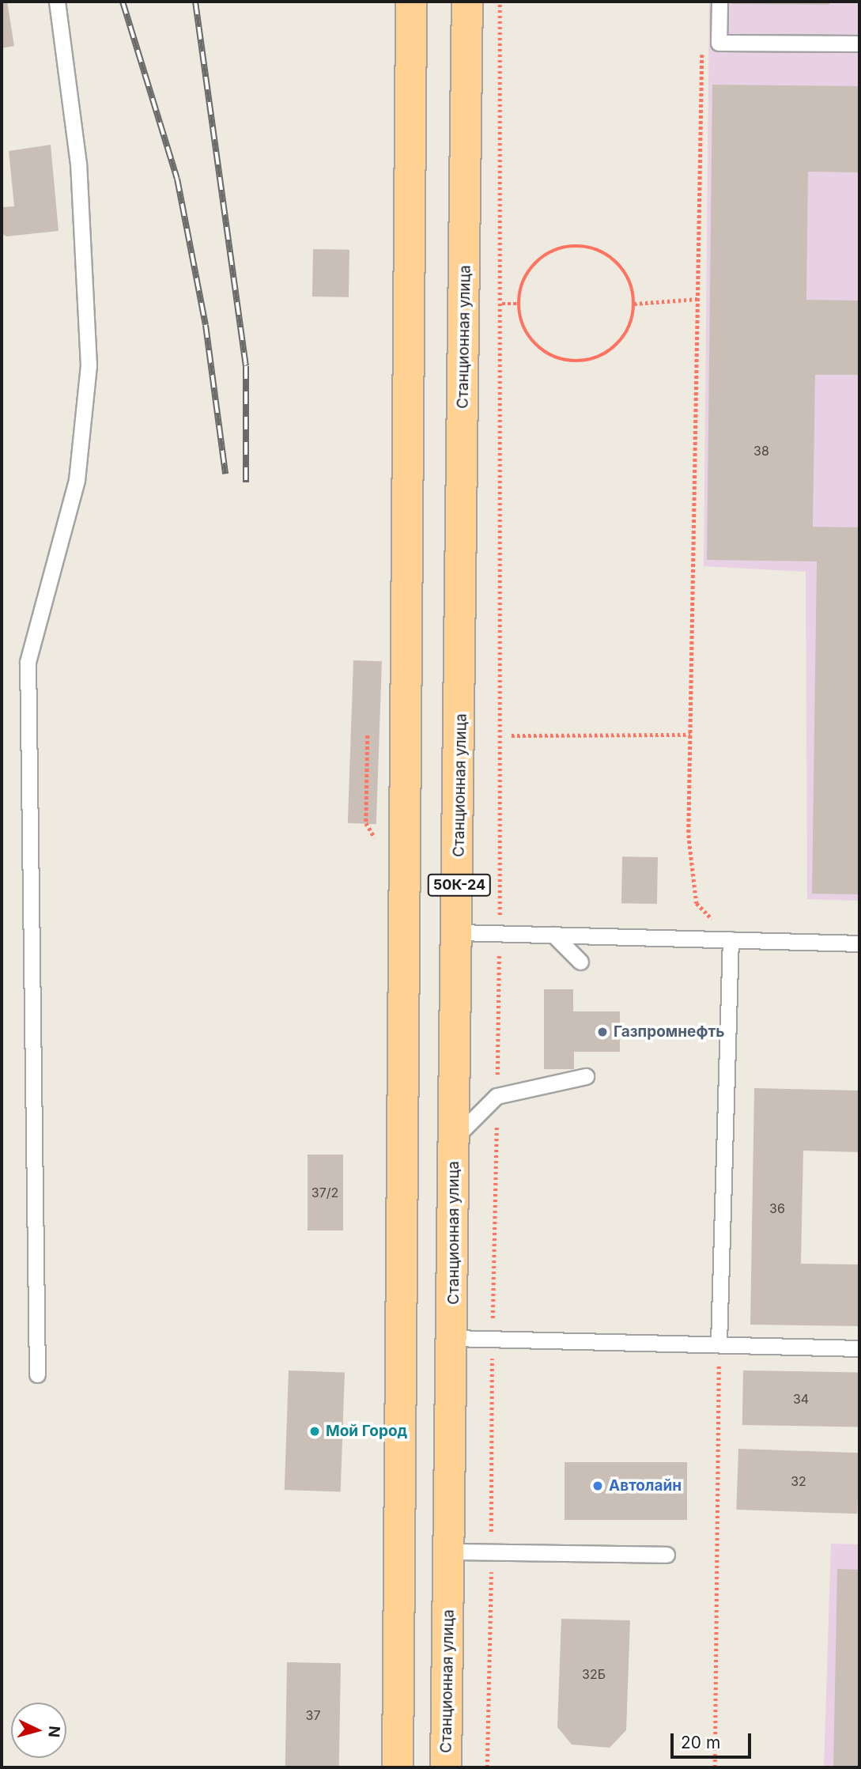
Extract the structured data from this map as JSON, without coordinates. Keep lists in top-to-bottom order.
{
  "streets": {
    "main road": ["Станционная улица", "50К-24"]
  },
  "places": ["Газпромнефть", "Мой Город", "Автолайн"],
  "house_numbers": [
    "38",
    "37/2",
    "36",
    "34",
    "32",
    "32Б",
    "37"
  ],
  "scale_bar": "20 m",
  "north": "right"
}
